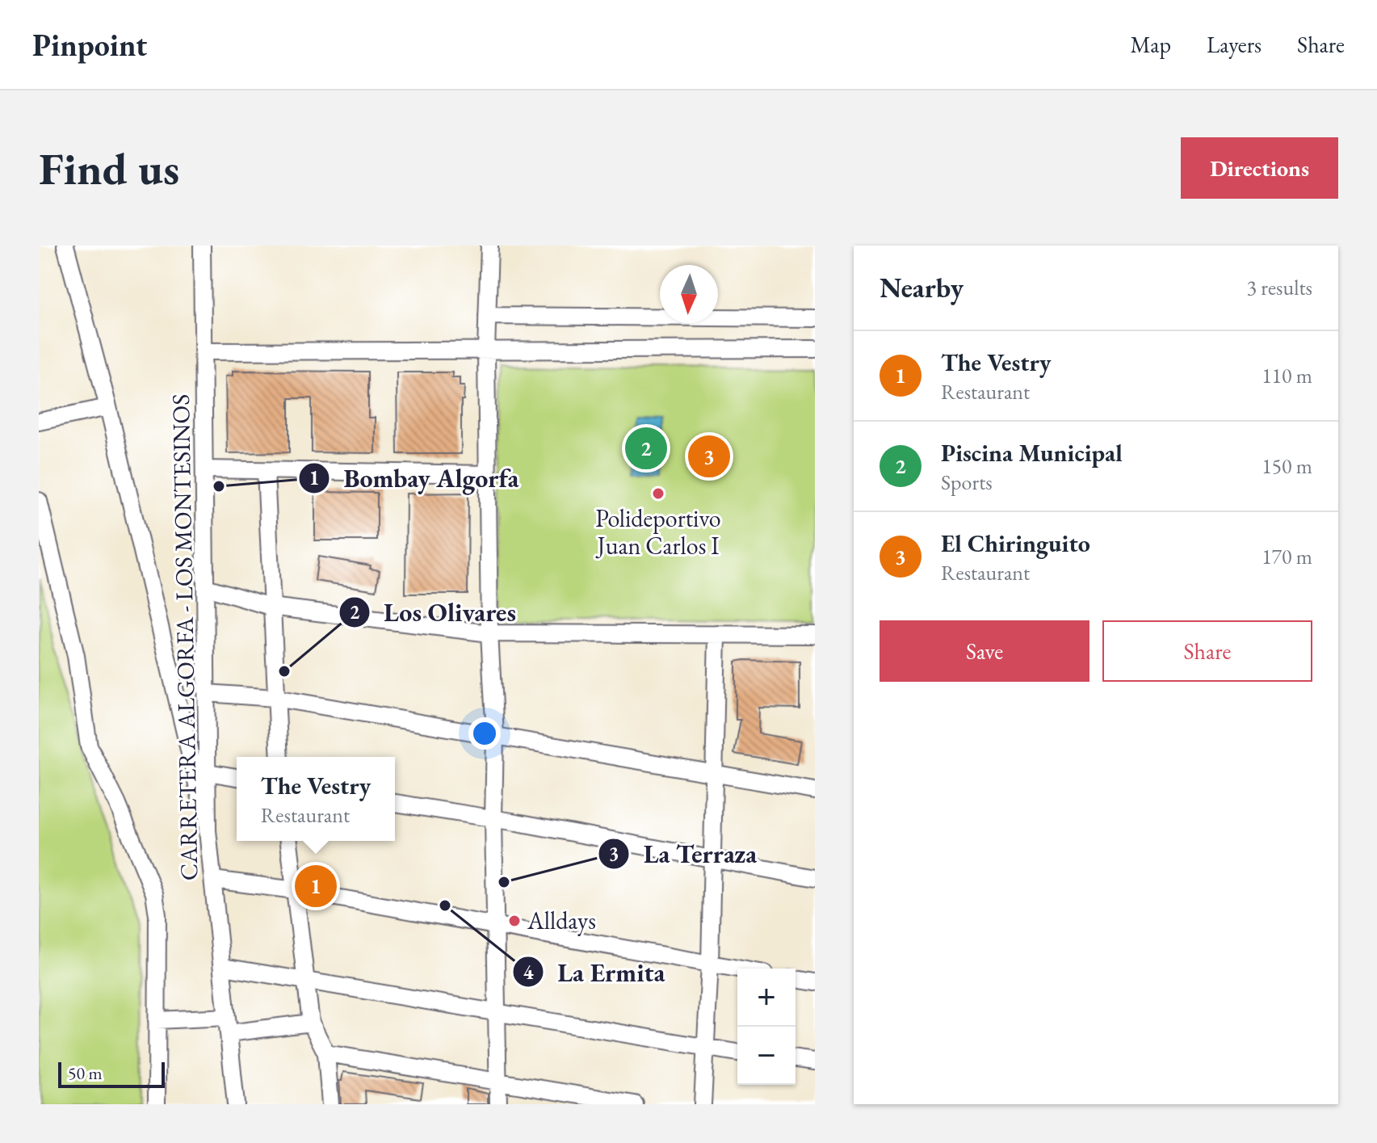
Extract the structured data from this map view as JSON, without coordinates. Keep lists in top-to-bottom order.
{
  "streets": {
    "street": ["CARRETERA ALGORFA - LOS MONTESINOS"]
  },
  "places": [
    "Bombay Algorfa",
    "Polideportivo Juan Carlos I",
    "Los Olivares",
    "La Terraza",
    "La Ermita",
    "Alldays"
  ],
  "scale_bar": "50 m",
  "north": "bottom",
  "page": {
    "header": "Pinpoint",
    "nav": ["Map", "Layers", "Share"],
    "buttons": [
      "Directions",
      ["Save", "Share"]
    ],
    "title": "Find us",
    "heading": ["Nearby", "3 results"],
    "list": [
      {
        "mark": "1",
        "name": "The Vestry",
        "note": "Restaurant",
        "value": "110 m"
      },
      {
        "mark": "2",
        "name": "Piscina Municipal",
        "note": "Sports",
        "value": "150 m"
      },
      {
        "mark": "3",
        "name": "El Chiringuito",
        "note": "Restaurant",
        "value": "170 m"
      }
    ],
    "pins": ["2", "3", "1"],
    "popup": ["The Vestry", "Restaurant"],
    "map_buttons": ["+", "−"],
    "scale": "50 m"
  }
}
